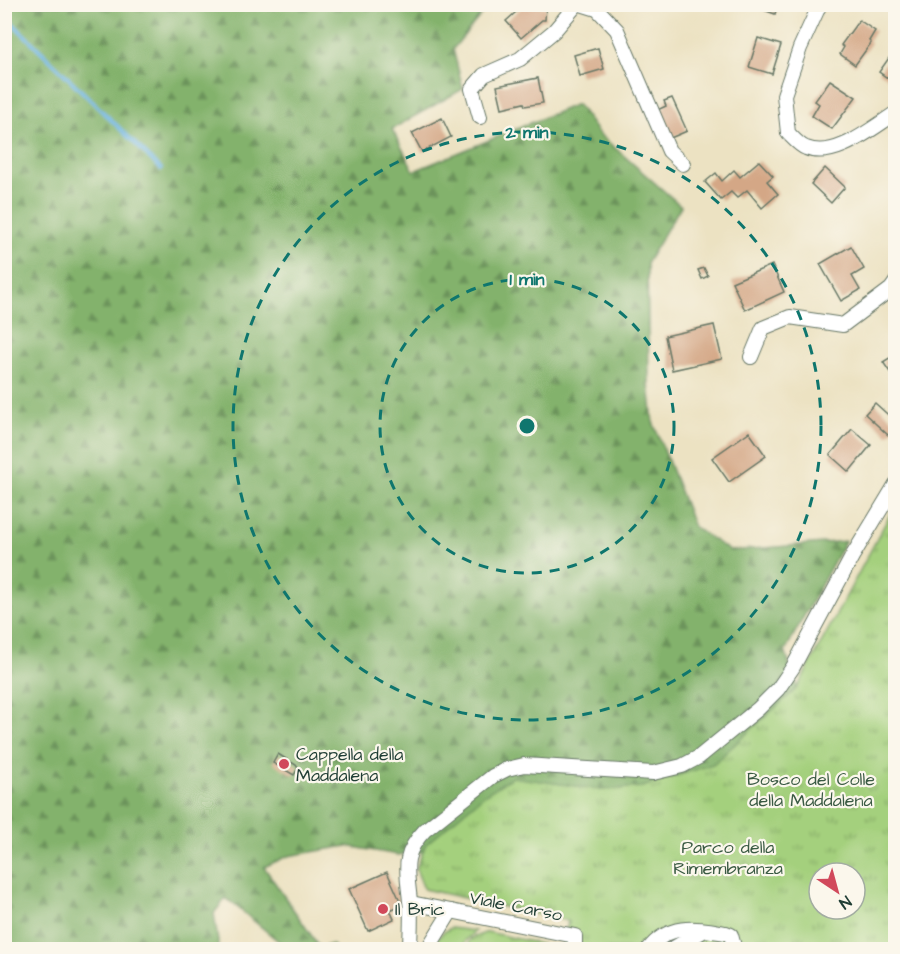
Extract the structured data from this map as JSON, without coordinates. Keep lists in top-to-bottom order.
{
  "streets": {
    "street": ["Viale Carso"]
  },
  "parks": ["Bosco del Colle della Maddalena", "Parco della Rimembranza"],
  "places": ["Cappella della Maddalena", "Il Bric"],
  "north": "bottom right",
  "rings": ["2 min", "1 min"]
}
